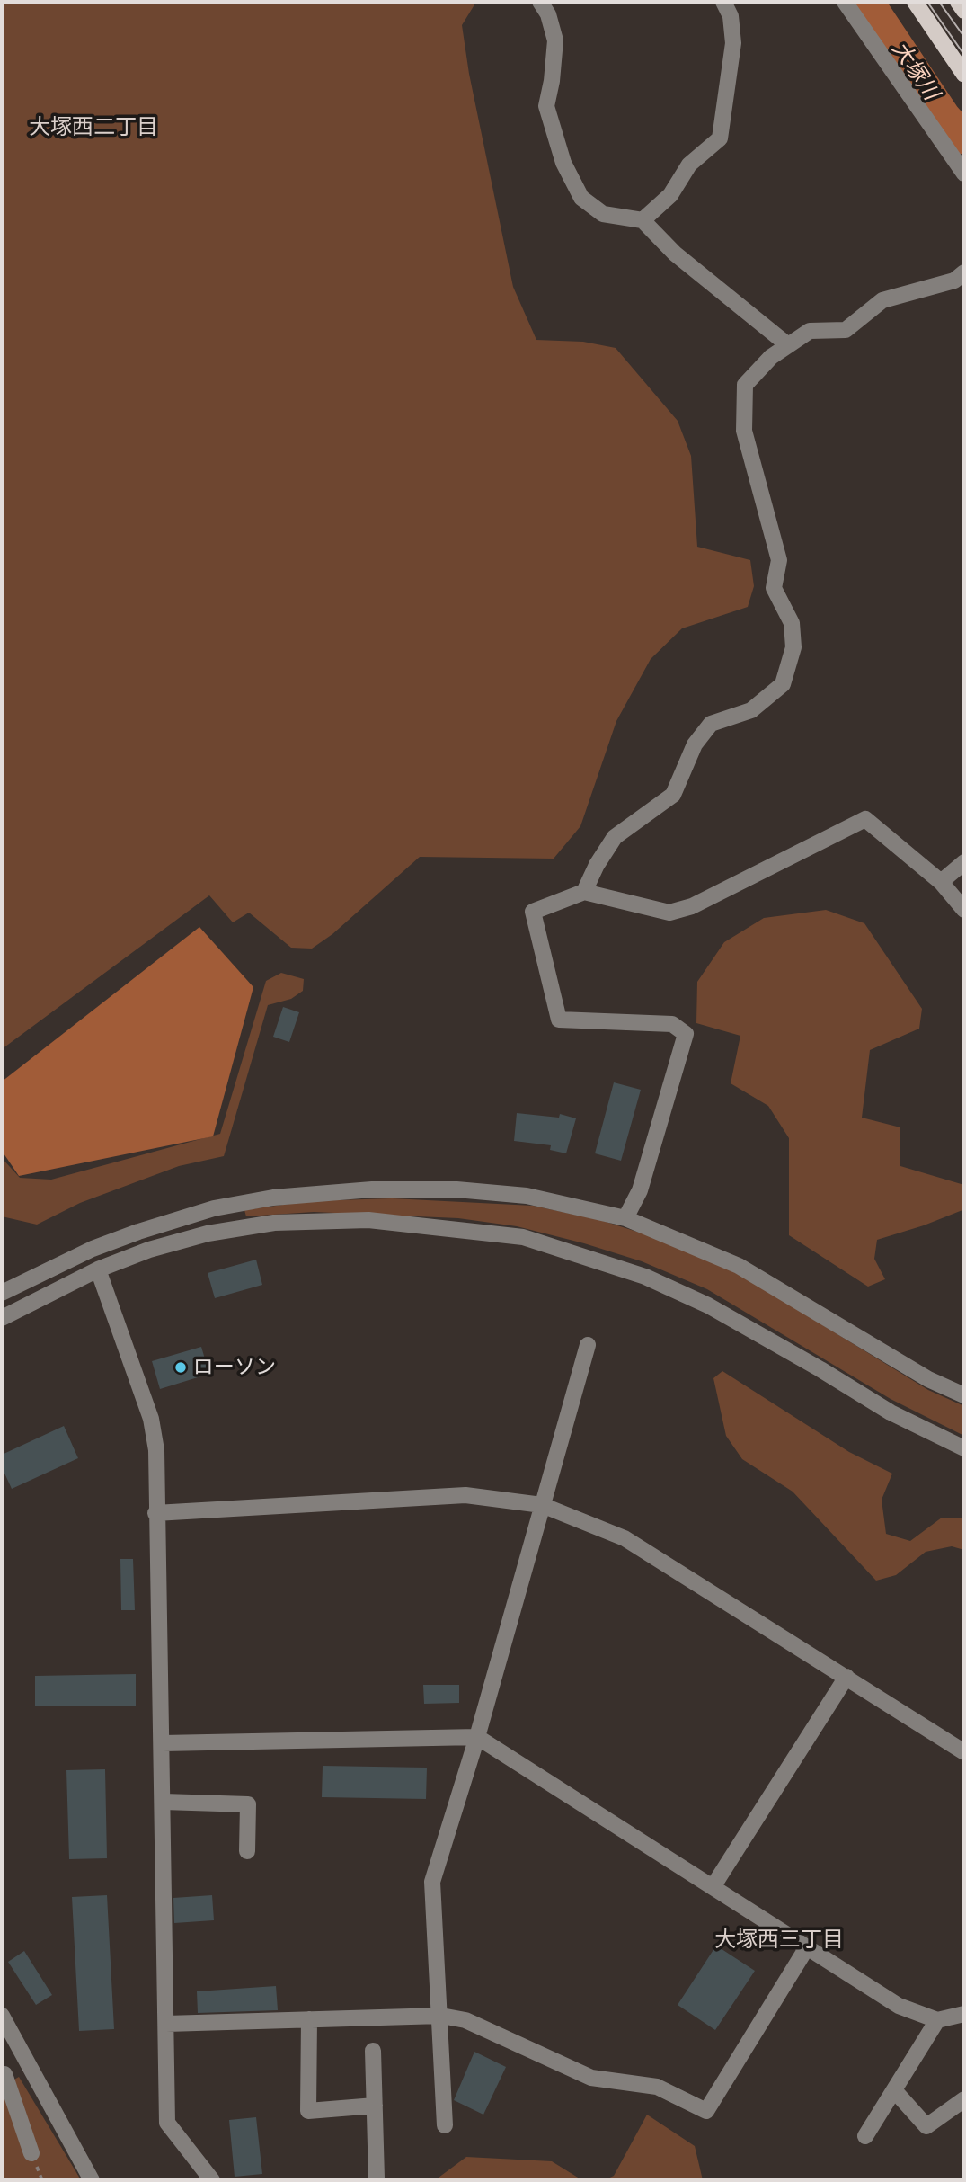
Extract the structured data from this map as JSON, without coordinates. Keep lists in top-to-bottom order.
{
  "districts": ["大塚西二丁目", "大塚西三丁目"],
  "water": ["大塚川"],
  "places": ["ローソン"]
}
